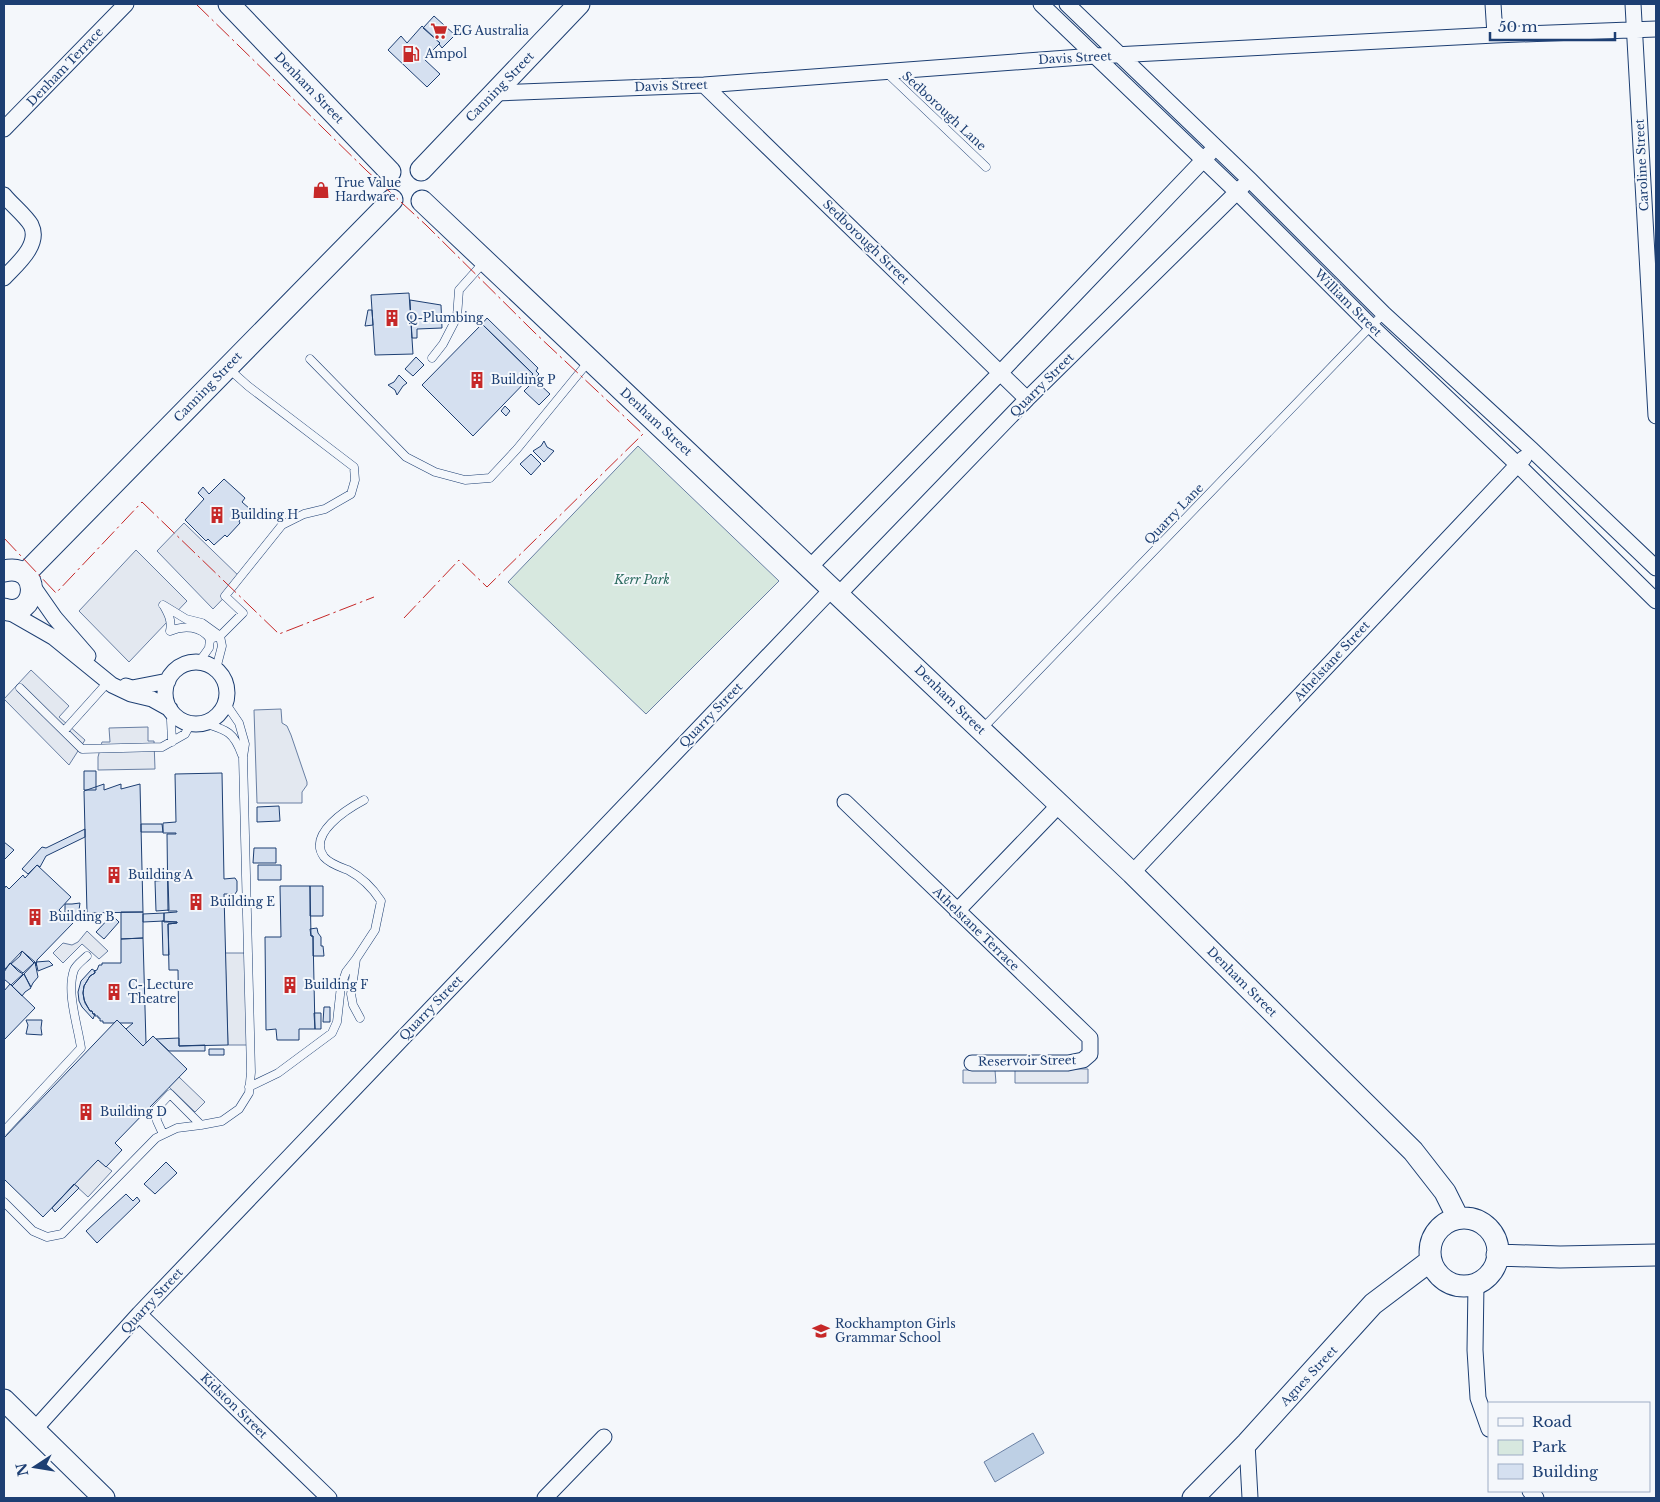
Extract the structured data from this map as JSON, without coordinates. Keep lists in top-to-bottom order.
{
  "streets": {
    "street": [
      "Davis Street",
      "Denham Terrace",
      "Canning Street",
      "Denham Street",
      "Caroline Street",
      "Sedborough Street",
      "William Street",
      "Quarry Street",
      "Athelstane Street",
      "Athelstane Terrace",
      "Reservoir Street",
      "Agnes Street",
      "Kidston Street"
    ],
    "lane": ["Sedborough Lane", "Quarry Lane"]
  },
  "crossings": [
    ["Davis Street", "Canning Street"],
    ["Davis Street", "Sedborough Lane"],
    ["Davis Street", "Caroline Street"],
    ["Davis Street", "Sedborough Street"],
    ["Davis Street", "William Street"],
    ["Canning Street", "Denham Street"],
    ["Denham Street", "Quarry Street"],
    ["Denham Street", "Quarry Lane"],
    ["Denham Street", "Athelstane Street"],
    ["Denham Street", "Agnes Street"],
    ["Sedborough Street", "Quarry Street"],
    ["William Street", "Quarry Street"],
    ["William Street", "Quarry Lane"],
    ["William Street", "Athelstane Street"],
    ["Quarry Street", "Kidston Street"],
    ["Athelstane Terrace", "Reservoir Street"]
  ],
  "parks": ["Kerr Park"],
  "places": {
    "supermarket": ["EG Australia"],
    "fuel station": ["Ampol"],
    "shop": ["True Value Hardware"],
    "building": [
      "Q-Plumbing",
      "Building P",
      "Building H",
      "Building A",
      "Building E",
      "Building B",
      "Building F",
      "C- Lecture Theatre",
      "Building D"
    ],
    "school or university": ["Rockhampton Girls Grammar School"]
  },
  "legend": ["Road", "Park", "Building"],
  "scale_bar": "50 m",
  "north": "left"
}
